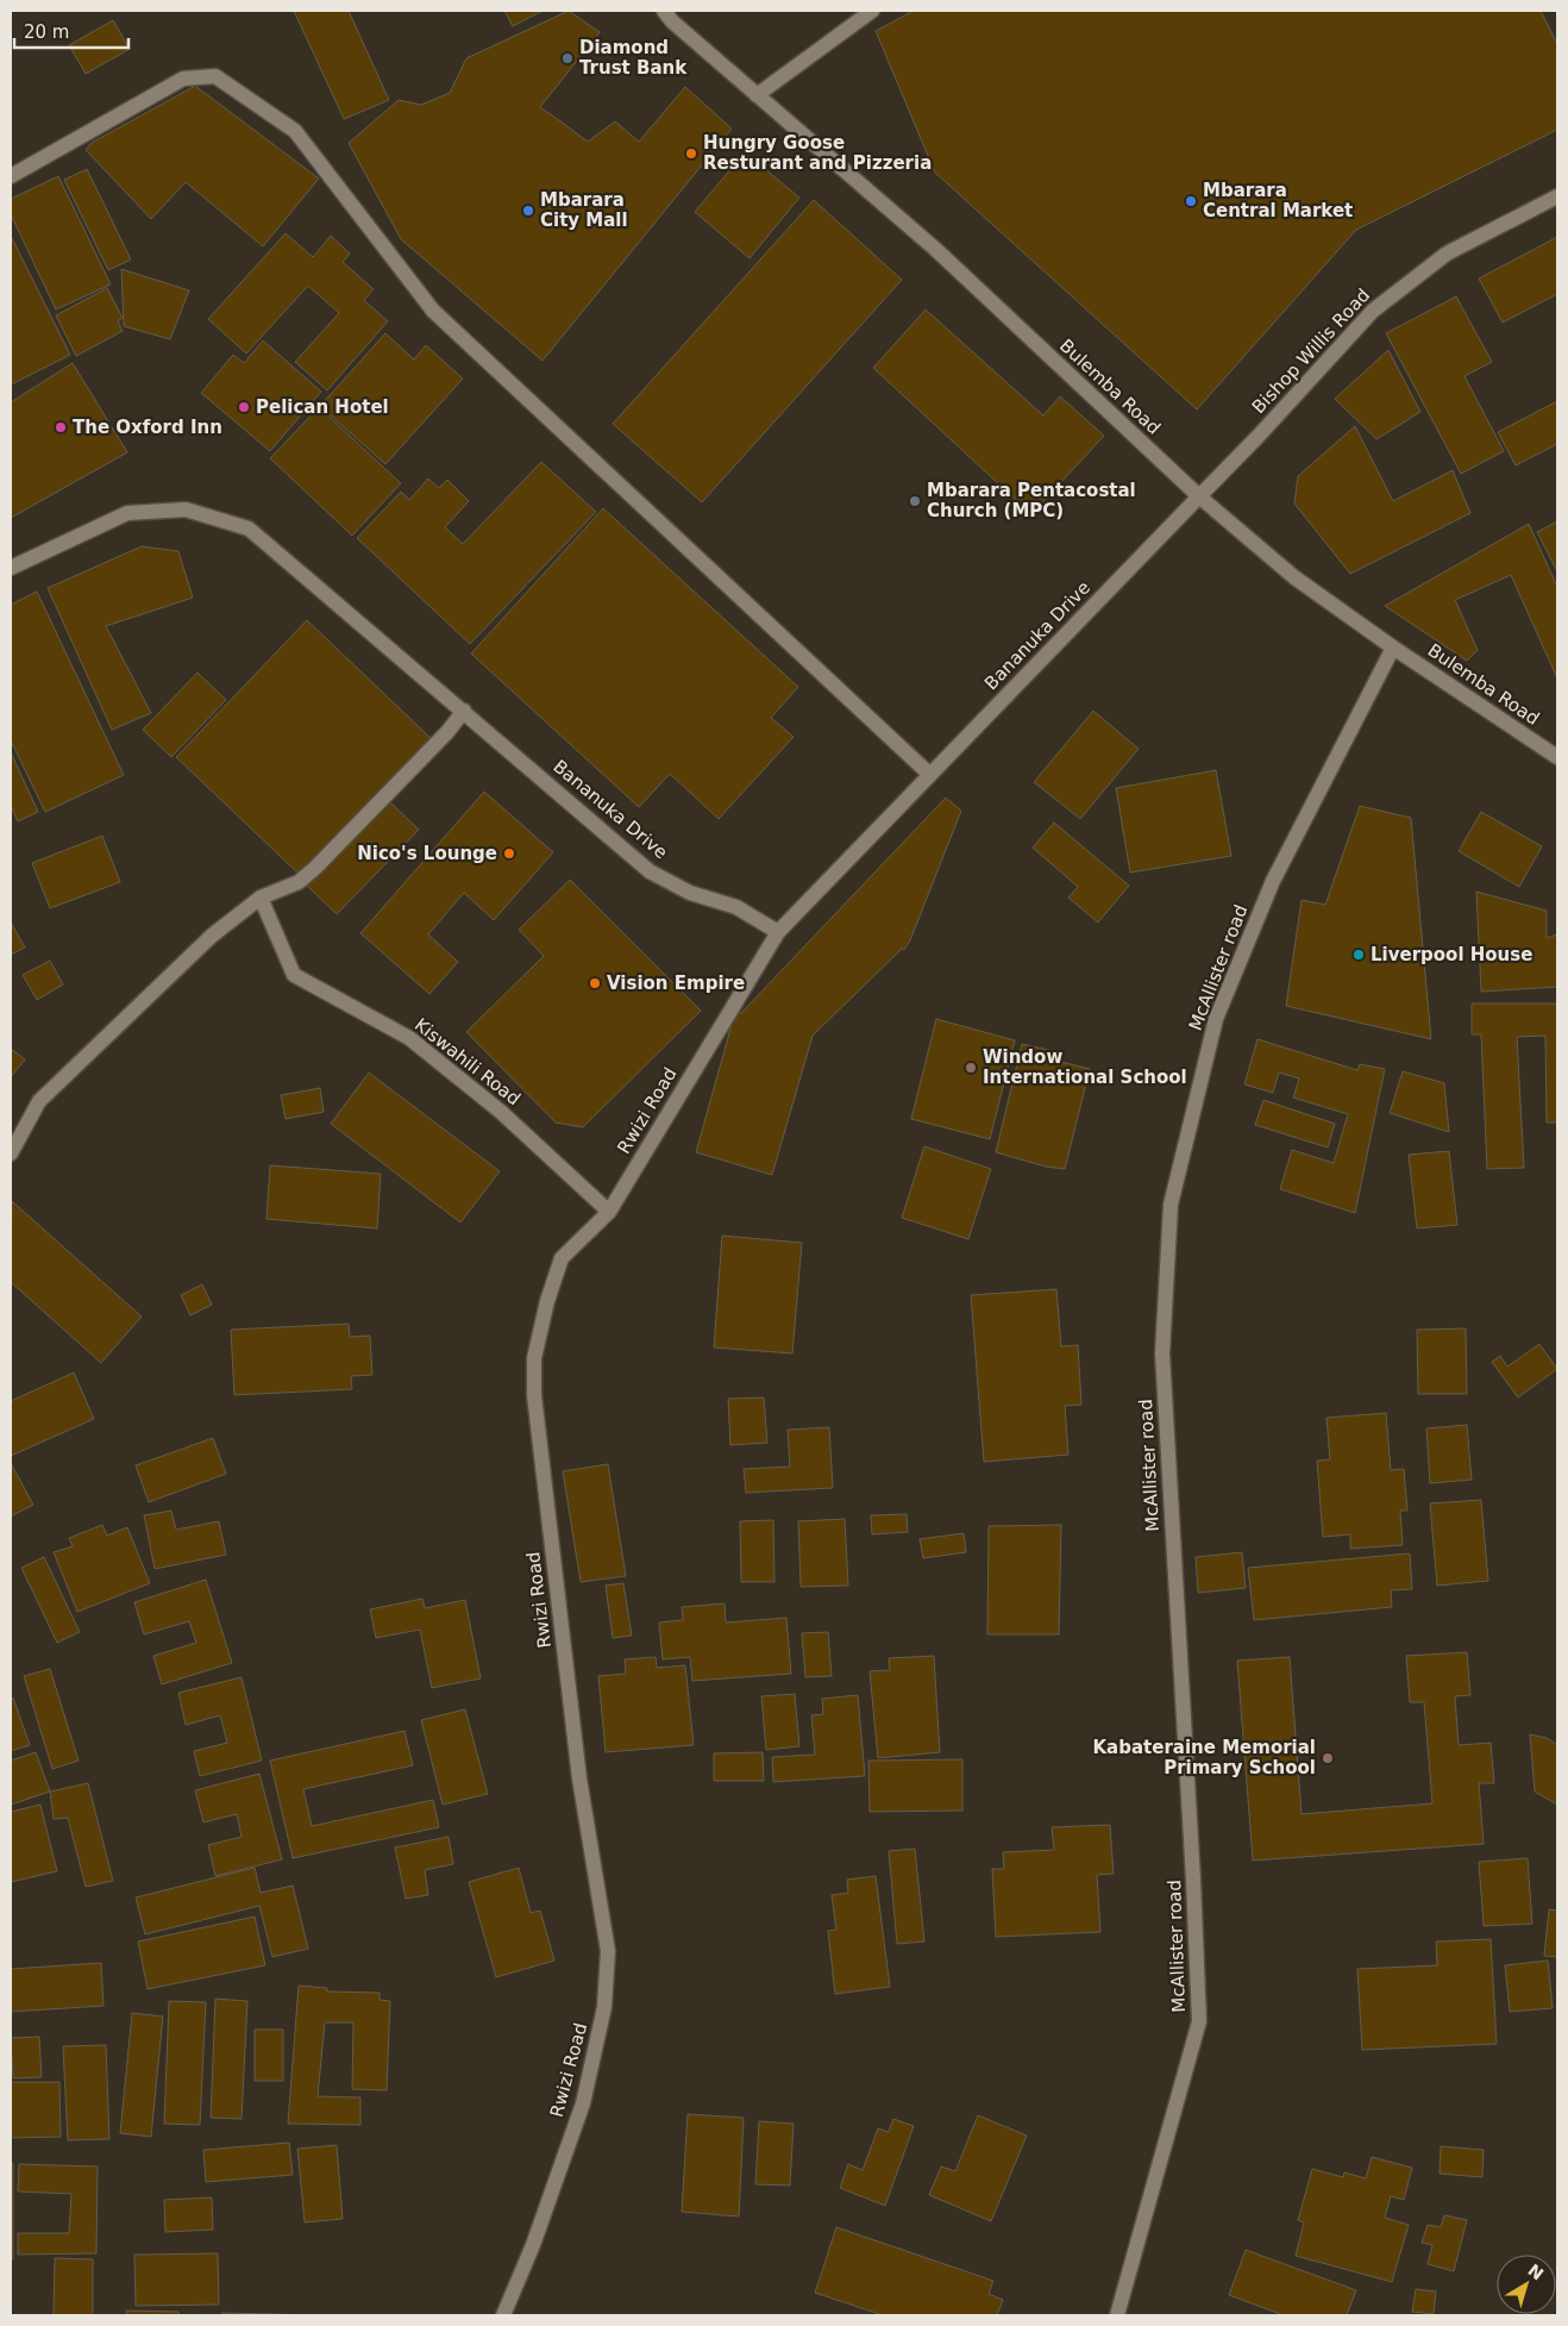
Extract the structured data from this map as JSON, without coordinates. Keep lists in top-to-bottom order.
{
  "streets": {
    "street": [
      "Bishop Willis Road",
      "Bulemba Road",
      "Bananuka Drive",
      "McAllister road",
      "Kiswahili Road",
      "Rwizi Road"
    ]
  },
  "crossings": [
    ["Bishop Willis Road", "Bulemba Road"],
    ["Bishop Willis Road", "Bananuka Drive"],
    ["Bulemba Road", "Bananuka Drive"],
    ["Bulemba Road", "McAllister road"],
    ["Bananuka Drive", "Rwizi Road"],
    ["Kiswahili Road", "Rwizi Road"]
  ],
  "places": [
    "Diamond Trust Bank",
    "Hungry Goose Resturant and Pizzeria",
    "Mbarara Central Market",
    "Mbarara City Mall",
    "Pelican Hotel",
    "The Oxford Inn",
    "Mbarara Pentacostal Church (MPC)",
    "Nico's Lounge",
    "Liverpool House",
    "Vision Empire",
    "Window International School",
    "Kabateraine Memorial Primary School"
  ],
  "scale_bar": "20 m",
  "north": "top right"
}
